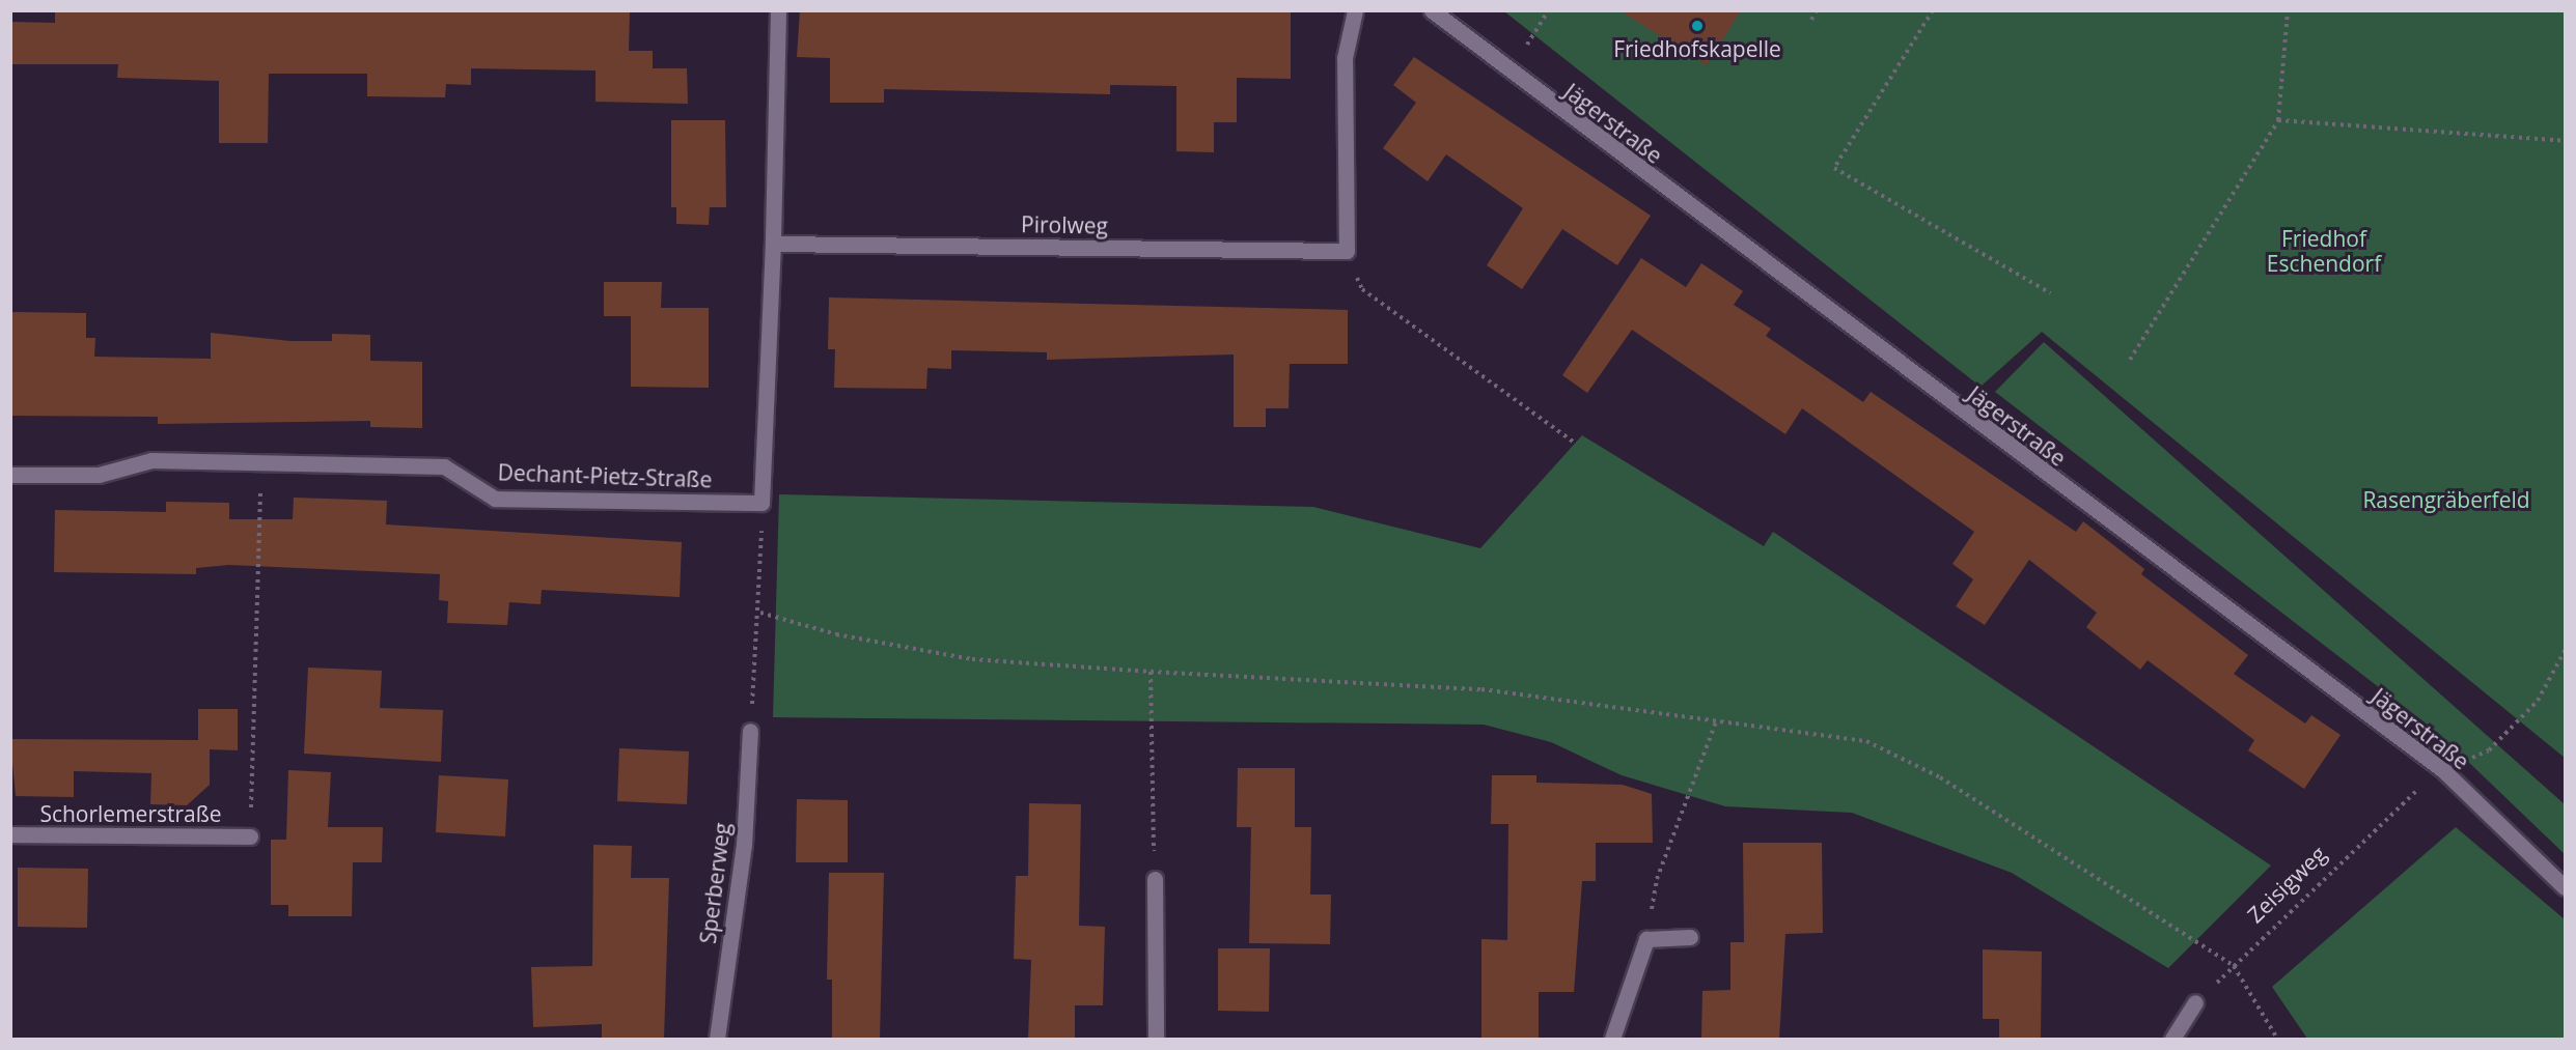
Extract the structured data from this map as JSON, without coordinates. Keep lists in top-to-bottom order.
{
  "streets": {
    "street": [
      "Jägerstraße",
      "Pirolweg",
      "Dechant-Pietz-Straße",
      "Schorlemerstraße",
      "Sperberweg"
    ],
    "path": ["Zeisigweg"]
  },
  "crossings": [
    ["Jägerstraße", "Zeisigweg"]
  ],
  "parks": ["Friedhof Eschendorf", "Rasengräberfeld"],
  "places": ["Friedhofskapelle"]
}
